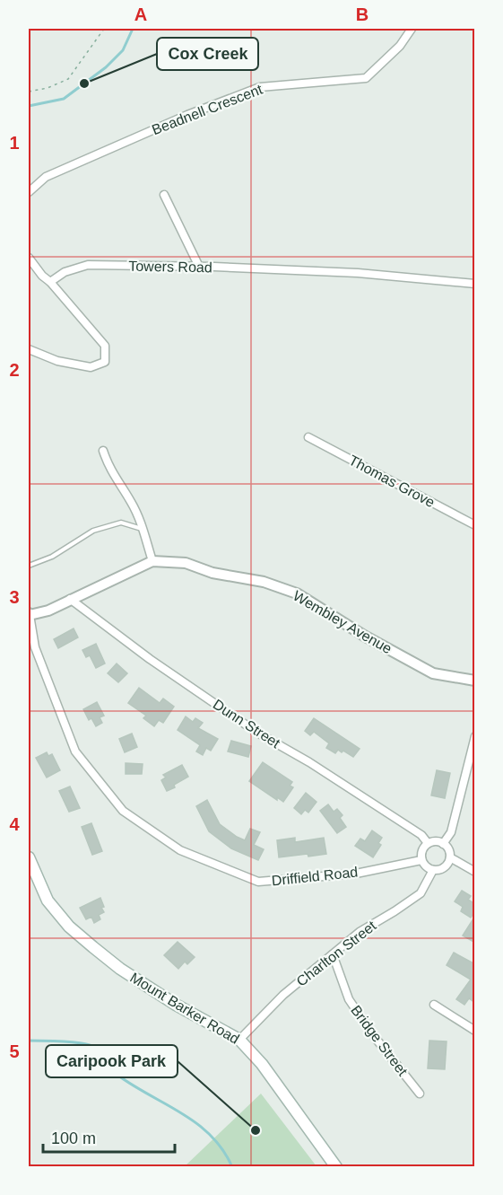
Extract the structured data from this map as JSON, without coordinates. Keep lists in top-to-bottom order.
{
  "streets": {
    "main road": ["Mount Barker Road"],
    "street": [
      "Beadnell Crescent",
      "Towers Road",
      "Thomas Grove",
      "Wembley Avenue",
      "Dunn Street",
      "Driffield Road",
      "Charlton Street",
      "Bridge Street"
    ]
  },
  "crossings": [
    ["Wembley Avenue", "Dunn Street"],
    ["Wembley Avenue", "Driffield Road"],
    ["Dunn Street", "Driffield Road"],
    ["Dunn Street", "Charlton Street"],
    ["Driffield Road", "Charlton Street"],
    ["Charlton Street", "Mount Barker Road"],
    ["Charlton Street", "Bridge Street"]
  ],
  "places": ["Cox Creek", "Caripook Park"],
  "scale_bar": "100 m",
  "grid": {
    "columns": ["A", "B"],
    "rows": [
      "1",
      "2",
      "3",
      "4",
      "5"
    ]
  }
}
